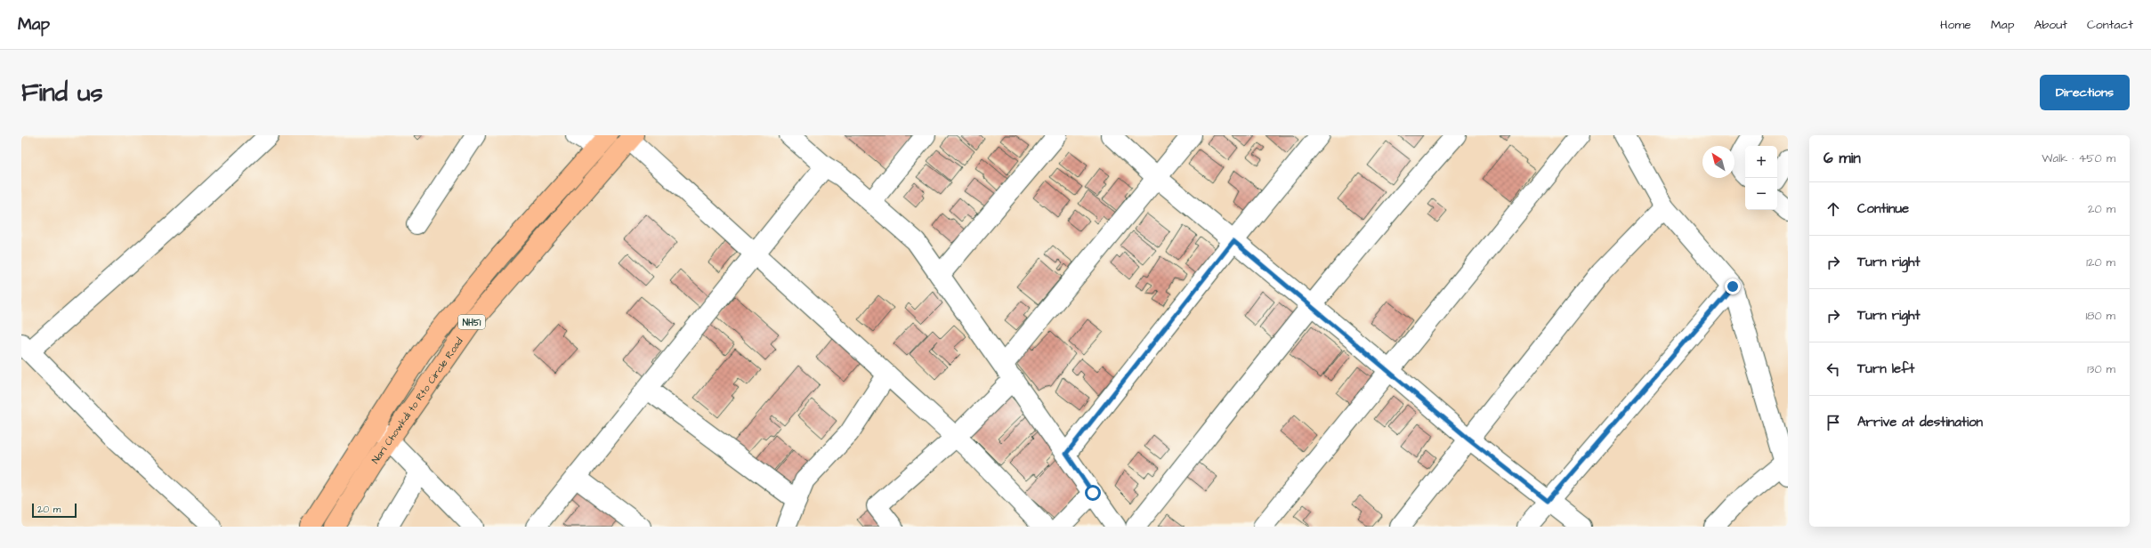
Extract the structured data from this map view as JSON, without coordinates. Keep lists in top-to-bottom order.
{
  "streets": {
    "highway": ["NH51", "Nari Chowkdi to Rto Circle Road"]
  },
  "scale_bar": "20 m",
  "north": "top left",
  "page": {
    "header": "Map",
    "nav": [
      "Home",
      "Map",
      "About",
      "Contact"
    ],
    "buttons": "Directions",
    "title": "Find us",
    "heading": ["6 min", "Walk · 450 m"],
    "map_buttons": ["+", "−"],
    "list": [
      ["Continue", "20 m"],
      ["Turn right", "120 m"],
      ["Turn right", "180 m"],
      ["Turn left", "130 m"],
      "Arrive at destination"
    ],
    "scale": "20 m"
  }
}
